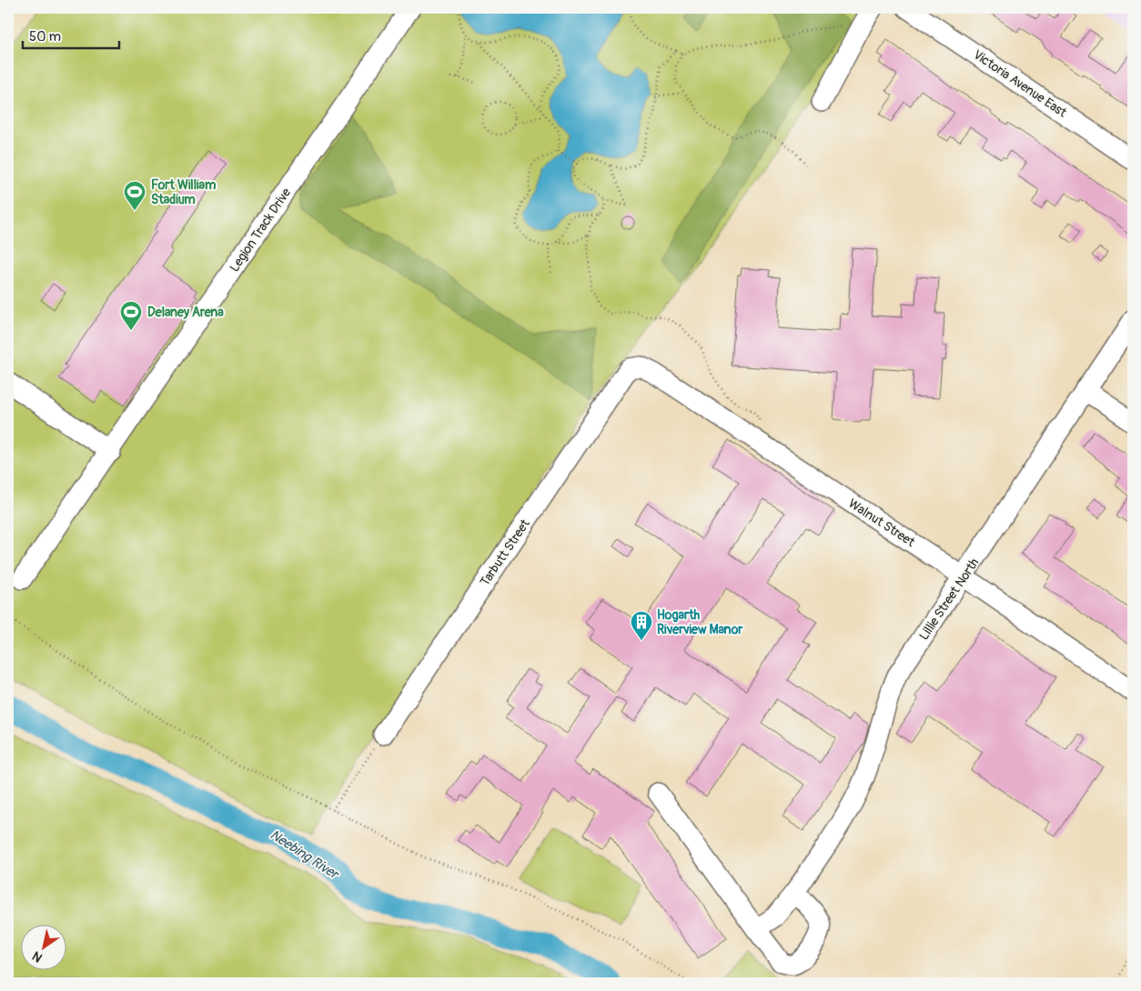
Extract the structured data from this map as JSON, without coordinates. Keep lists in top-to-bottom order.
{
  "streets": {
    "street": [
      "Victoria Avenue East",
      "Legion Track Drive",
      "Walnut Street",
      "Tarbutt Street",
      "Lillie Street North"
    ]
  },
  "crossings": [
    ["Walnut Street", "Tarbutt Street"],
    ["Walnut Street", "Lillie Street North"]
  ],
  "water": ["Neebing River"],
  "places": {
    "sports": ["Fort William Stadium", "Delaney Arena"],
    "building": ["Hogarth Riverview Manor"]
  },
  "scale_bar": "50 m",
  "north": "bottom left"
}
